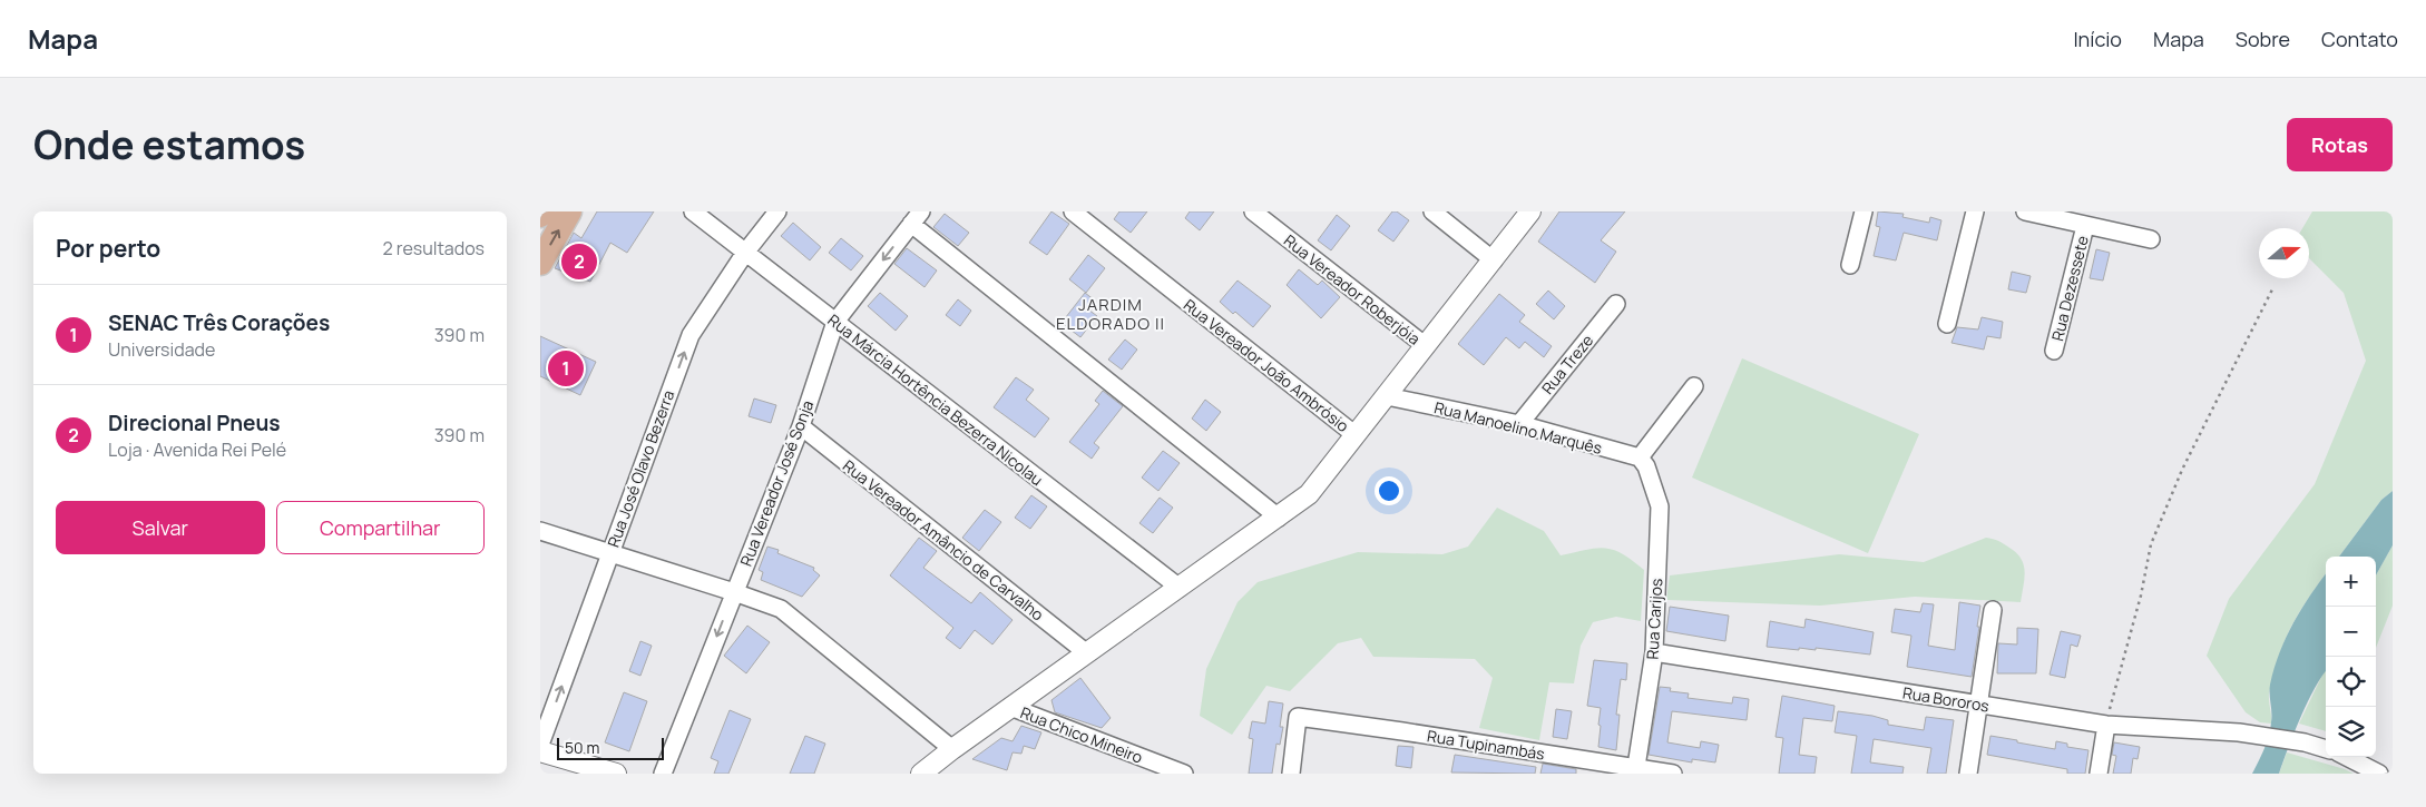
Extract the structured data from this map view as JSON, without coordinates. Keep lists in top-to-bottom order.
{
  "streets": {
    "street": [
      "Rua Dezessete",
      "Rua Vereador Roberjóia",
      "Rua Treze",
      "Rua Vereador João Ambrósio",
      "Rua Márcia Hortência Bezerra Nicolau",
      "Rua Manoelino Marquês",
      "Rua José Olavo Bezerra",
      "Rua Vereador José Sonja",
      "Rua Vereador Amâncio de Carvalho",
      "Rua Carijos",
      "Rua Bororos",
      "Rua Chico Mineiro",
      "Rua Tupinambás"
    ]
  },
  "crossings": [
    ["Rua Treze", "Rua Manoelino Marquês"],
    ["Rua Márcia Hortência Bezerra Nicolau", "Rua José Olavo Bezerra"],
    ["Rua Márcia Hortência Bezerra Nicolau", "Rua Vereador José Sonja"],
    ["Rua Manoelino Marquês", "Rua Carijos"],
    ["Rua Vereador José Sonja", "Rua Vereador Amâncio de Carvalho"],
    ["Rua Carijos", "Rua Bororos"],
    ["Rua Carijos", "Rua Tupinambás"]
  ],
  "one_way": ["Rua José Olavo Bezerra", "Rua Vereador José Sonja"],
  "districts": ["JARDIM ELDORADO II"],
  "scale_bar": "50 m",
  "north": "right",
  "page": {
    "header": "Mapa",
    "nav": [
      "Início",
      "Mapa",
      "Sobre",
      "Contato"
    ],
    "title": "Onde estamos",
    "buttons": [
      "Rotas",
      ["Salvar", "Compartilhar"]
    ],
    "heading": ["Por perto", "2 resultados"],
    "pins": ["2", "1"],
    "list": [
      {
        "mark": "1",
        "name": "SENAC Três Corações",
        "note": "Universidade",
        "value": "390 m"
      },
      {
        "mark": "2",
        "name": "Direcional Pneus",
        "note": "Loja · Avenida Rei Pelé",
        "value": "390 m"
      }
    ],
    "map_buttons": ["+", "−"],
    "scale": "50 m"
  }
}
